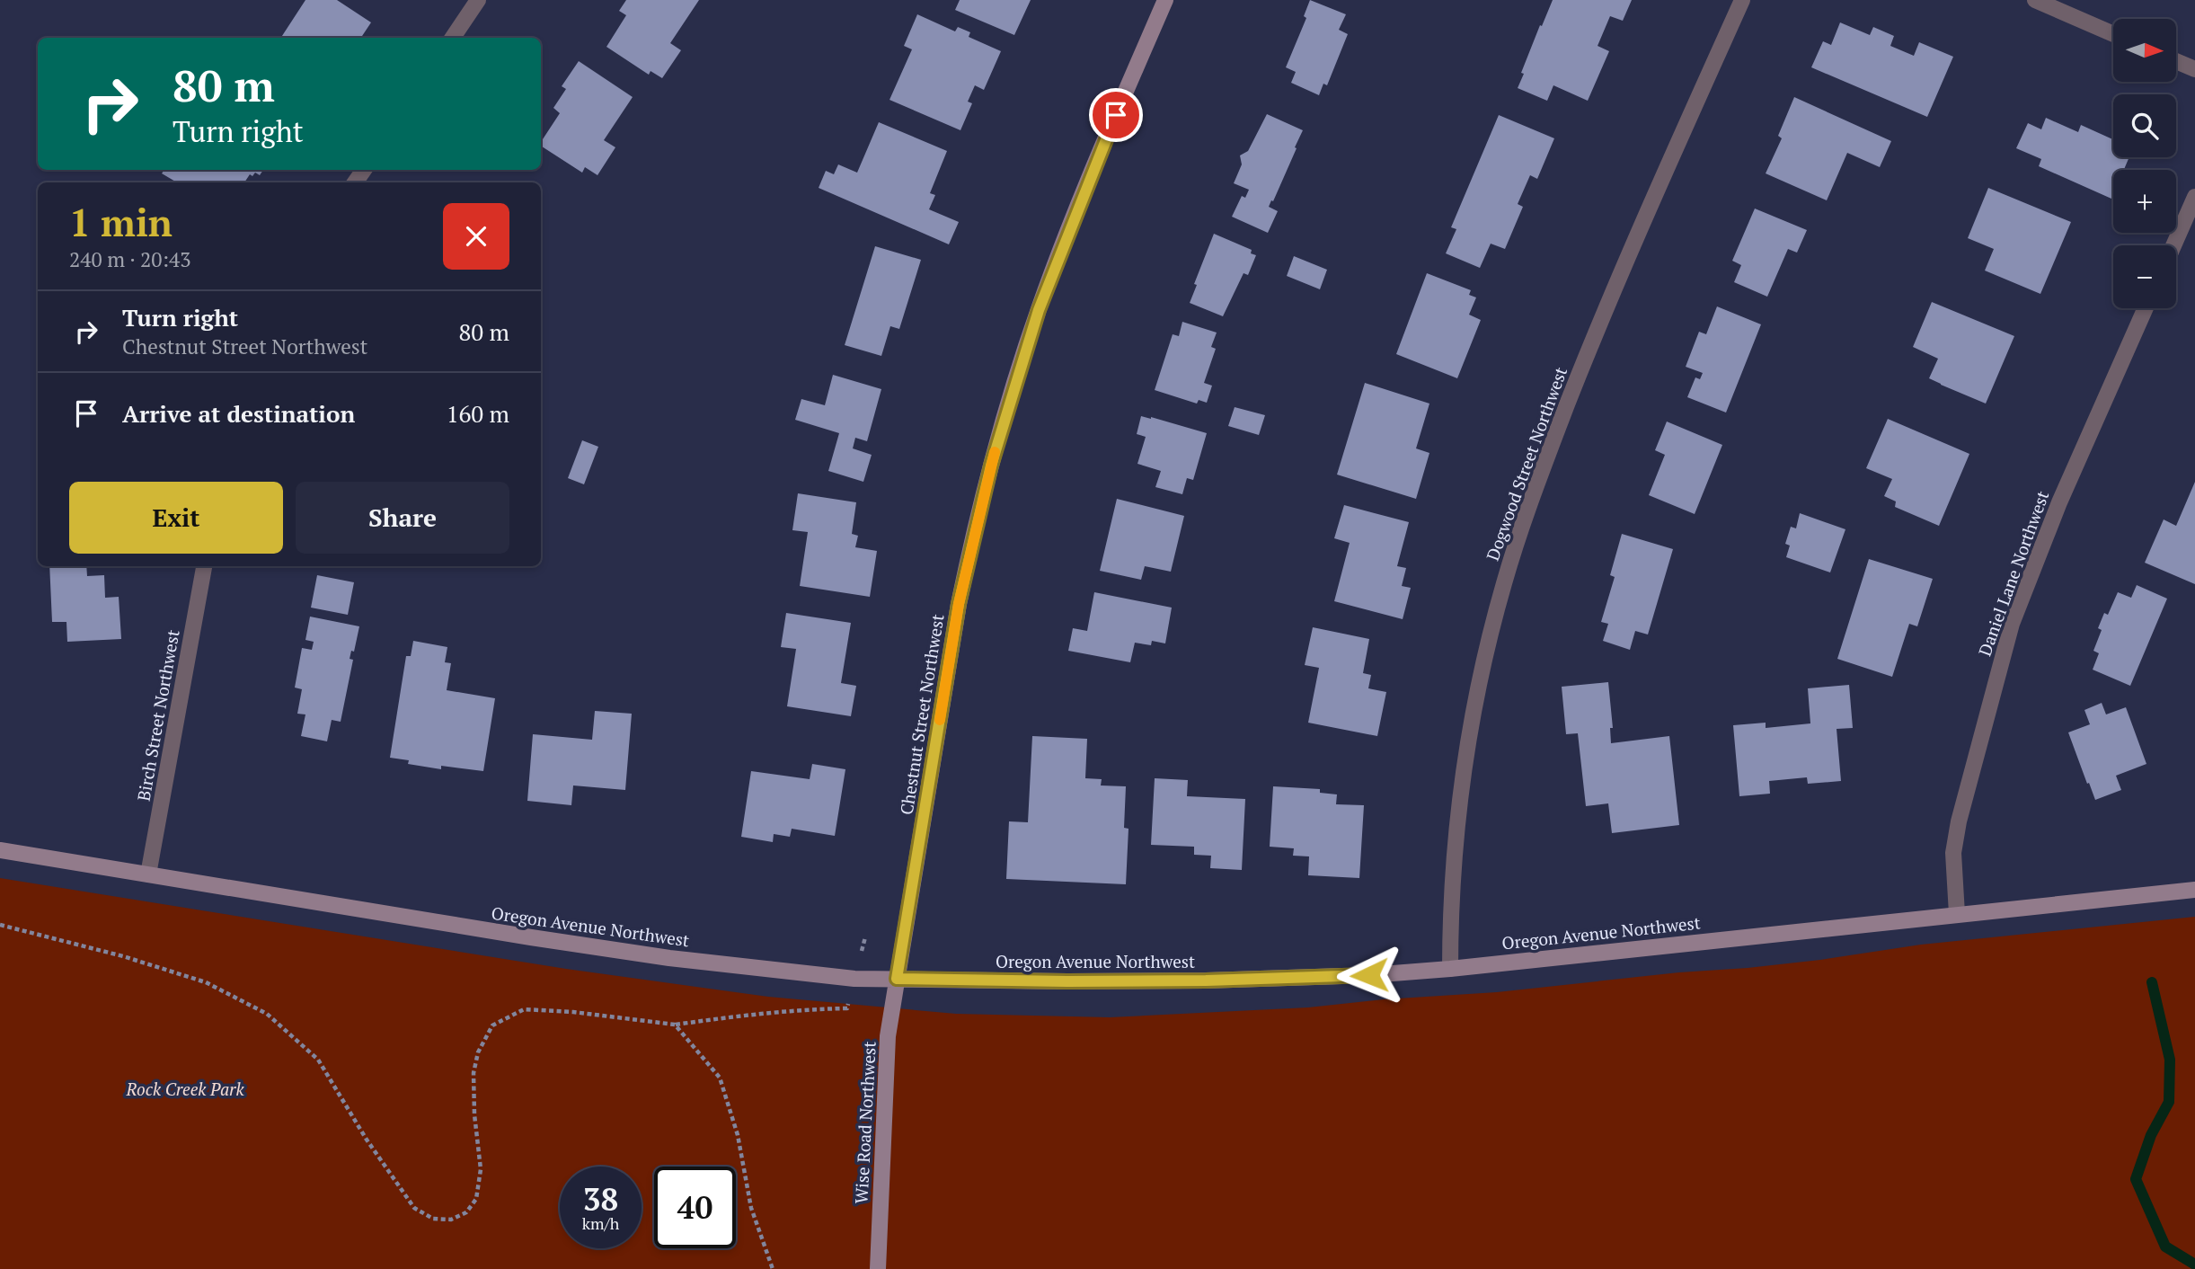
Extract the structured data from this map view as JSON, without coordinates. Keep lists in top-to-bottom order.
{
  "streets": {
    "street": [
      "Dogwood Street Northwest",
      "Daniel Lane Northwest",
      "Chestnut Street Northwest",
      "Birch Street Northwest",
      "Oregon Avenue Northwest",
      "Wise Road Northwest"
    ]
  },
  "crossings": [
    ["Dogwood Street Northwest", "Oregon Avenue Northwest"],
    ["Daniel Lane Northwest", "Oregon Avenue Northwest"],
    ["Chestnut Street Northwest", "Oregon Avenue Northwest"],
    ["Chestnut Street Northwest", "Wise Road Northwest"],
    ["Birch Street Northwest", "Oregon Avenue Northwest"],
    ["Oregon Avenue Northwest", "Wise Road Northwest"]
  ],
  "parks": ["Rock Creek Park"],
  "north": "right",
  "page": {
    "map_buttons": ["+", "−"],
    "turn": ["80 m", "Turn right"],
    "heading": ["1 min", "240 m · 20:43"],
    "list": [
      {
        "name": "Turn right",
        "note": "Chestnut Street Northwest",
        "value": "80 m"
      },
      {
        "name": "Arrive at destination",
        "value": "160 m"
      }
    ],
    "buttons": ["Exit", "Share"],
    "speed": "38 km/h",
    "limit": "40"
  }
}
